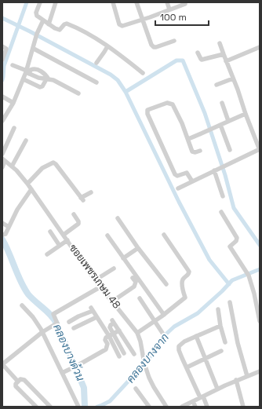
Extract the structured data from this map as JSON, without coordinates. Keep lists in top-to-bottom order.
{
  "streets": {
    "street": ["ซอยเพชรเกษม 48"]
  },
  "water": ["คลองบางด้วน", "คลองบางจาก"],
  "scale_bar": "100 m"
}
